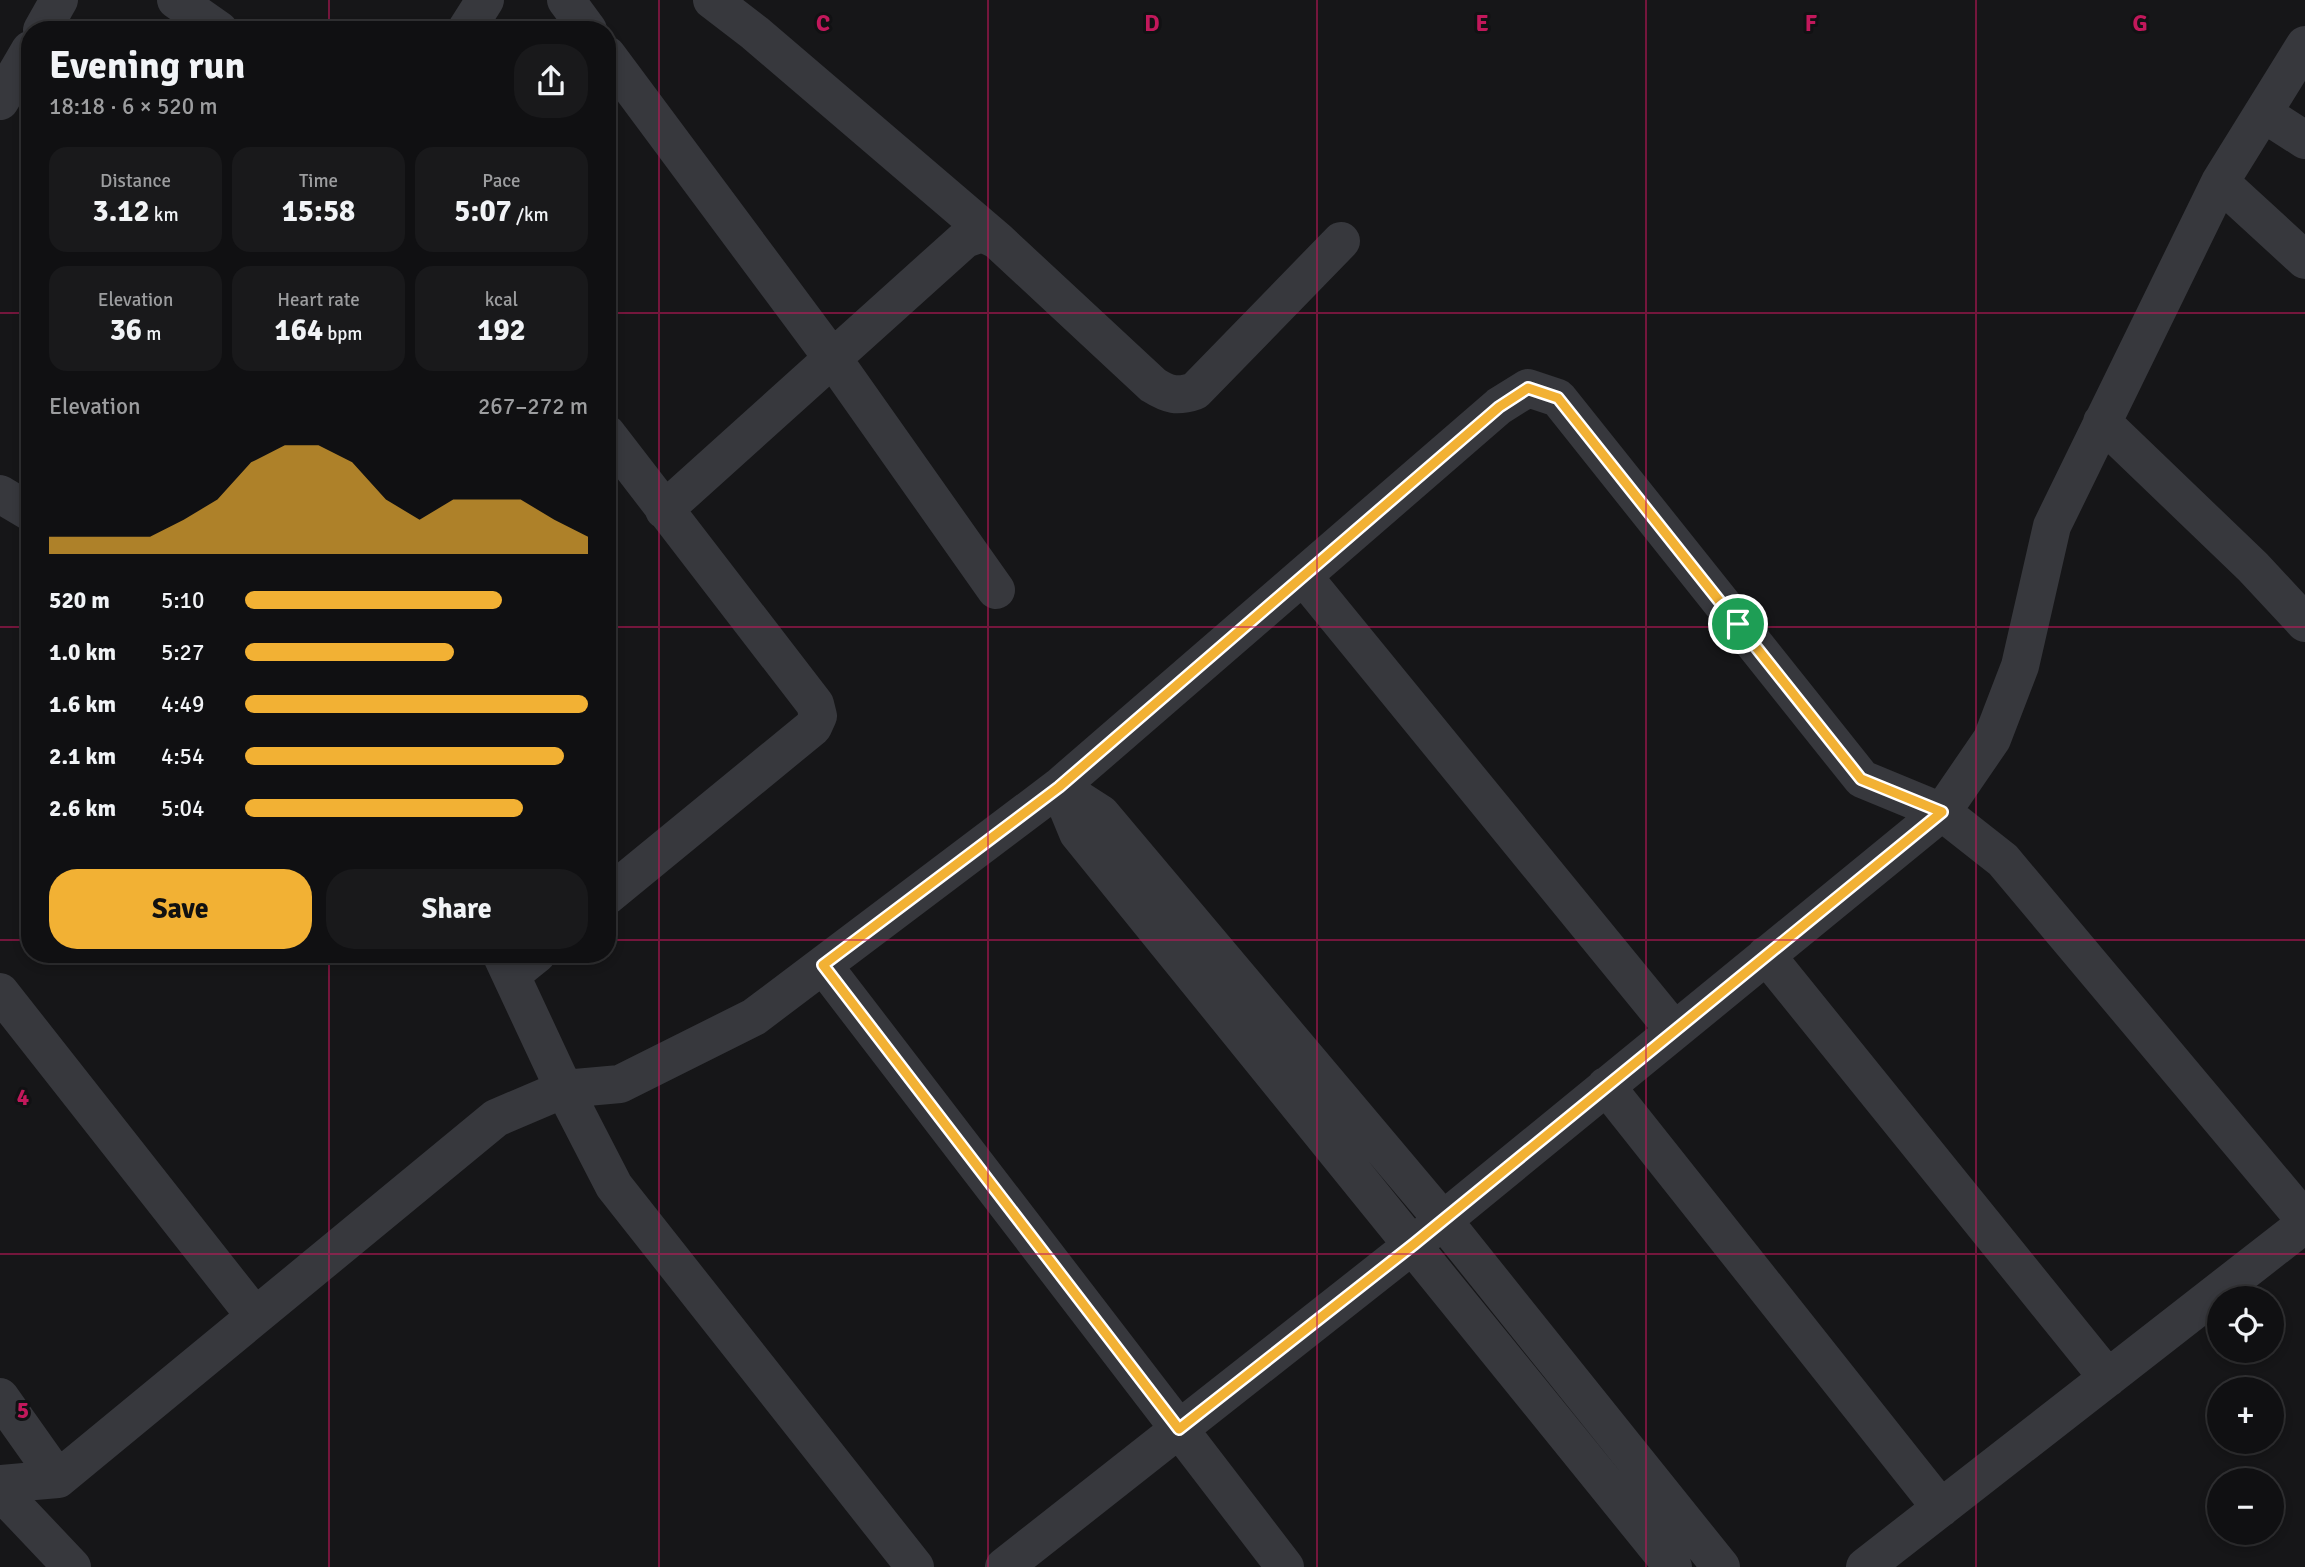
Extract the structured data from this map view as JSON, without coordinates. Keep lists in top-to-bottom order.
{
  "page": {
    "heading": ["Evening run", "18:18 · 6 × 520 m"],
    "stats": [
      ["Distance", "3.12 km"],
      ["Time", "15:58"],
      ["Pace", "5:07 /km"],
      ["Elevation", "36 m"],
      ["Heart rate", "164 bpm"],
      ["kcal", "192"]
    ],
    "chart": ["Elevation", "267–272 m"],
    "list": [
      {
        "name": "520 m",
        "note": "5:10"
      },
      {
        "name": "1.0 km",
        "note": "5:27"
      },
      {
        "name": "1.6 km",
        "note": "4:49"
      },
      {
        "name": "2.1 km",
        "note": "4:54"
      },
      {
        "name": "2.6 km",
        "note": "5:04"
      }
    ],
    "buttons": ["Save", "Share"],
    "map_buttons": ["+", "−"]
  },
  "grid": {
    "columns": [
      "C",
      "D",
      "E",
      "F",
      "G"
    ],
    "rows": ["4", "5"]
  }
}
